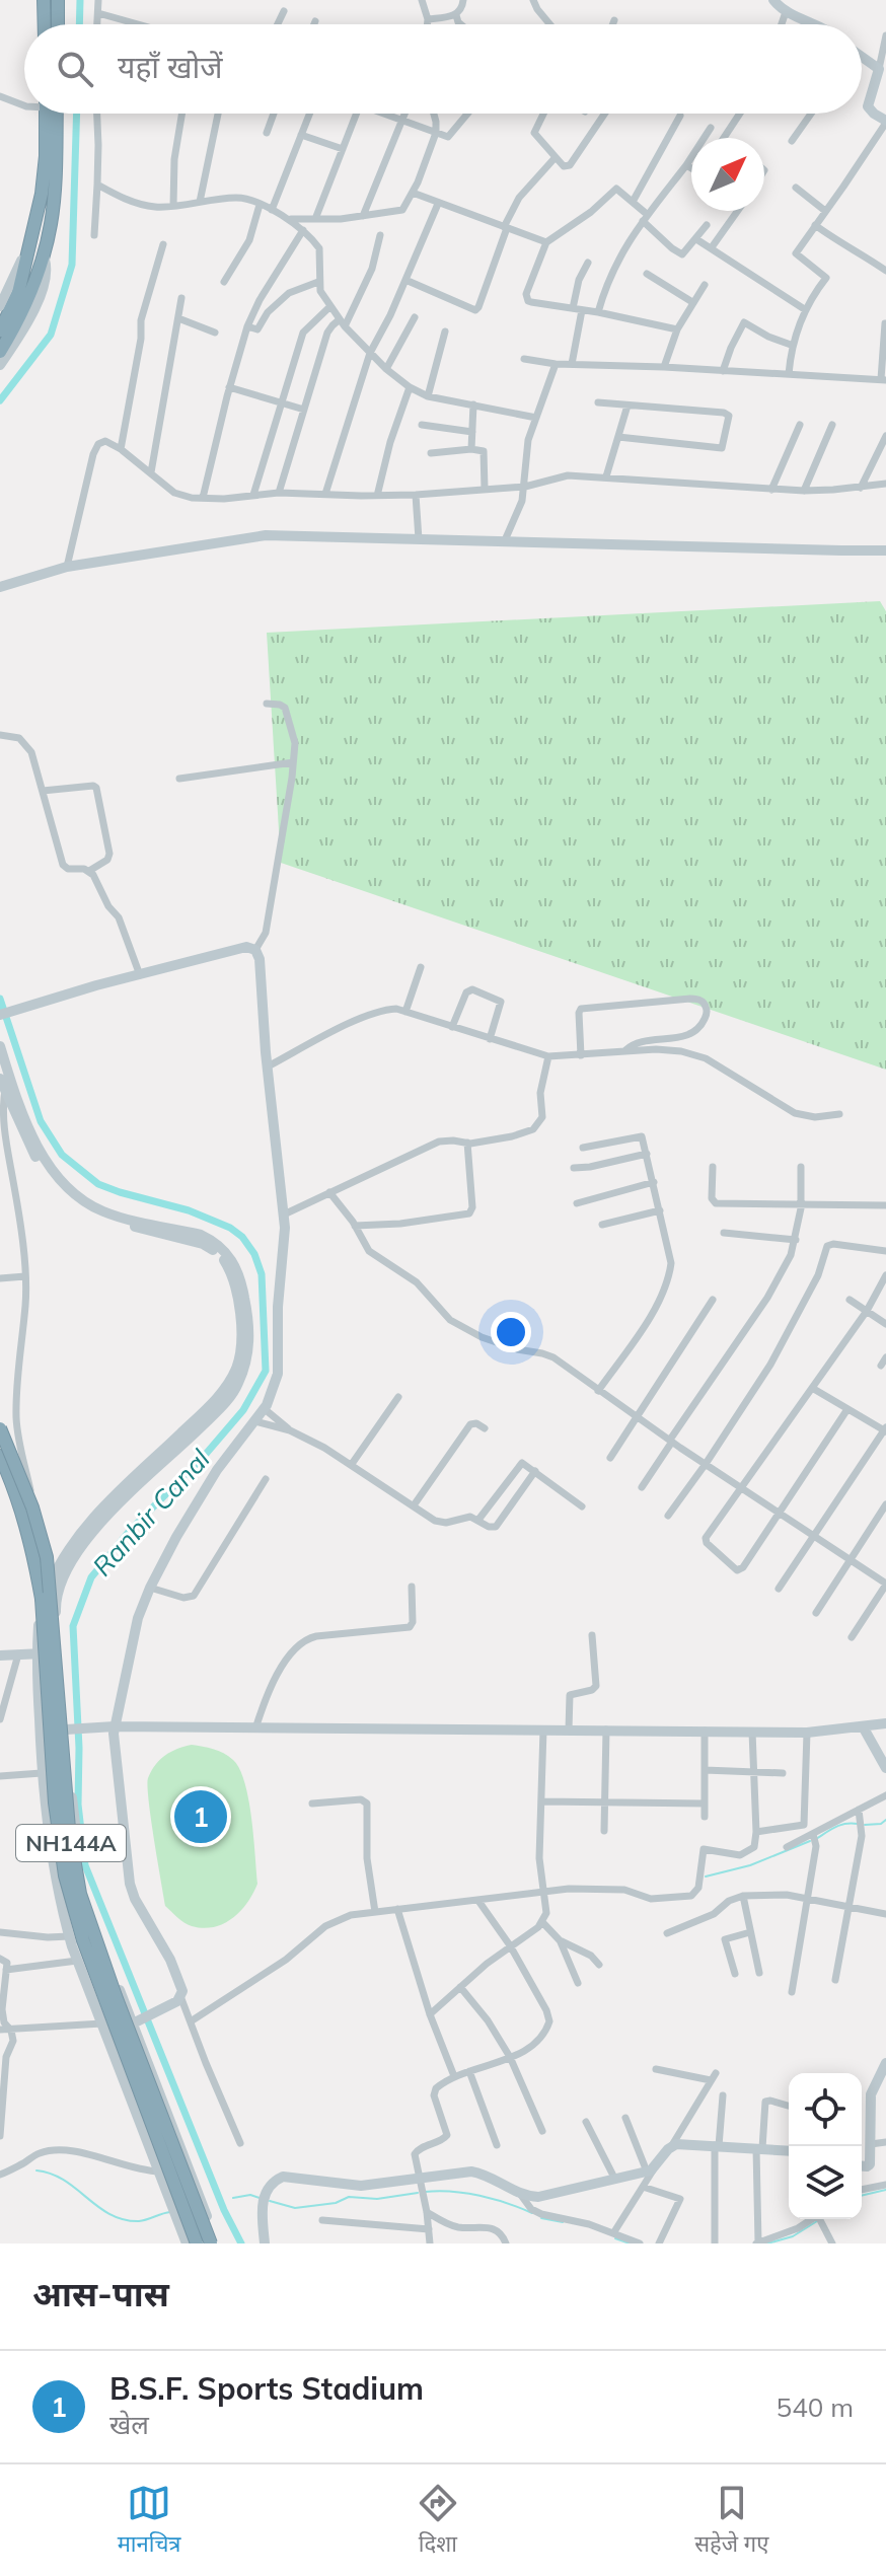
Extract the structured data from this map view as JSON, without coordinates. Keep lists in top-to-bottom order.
{
  "streets": {
    "highway": ["NH144A"]
  },
  "water": ["Ranbir Canal"],
  "north": "top right",
  "page": {
    "search": "यहाँ खोजें",
    "pins": "1",
    "heading": "आस-पास",
    "list": [
      {
        "mark": "1",
        "name": "B.S.F. Sports Stadium",
        "note": "खेल",
        "value": "540 m"
      }
    ],
    "nav": ["मानचित्र", "दिशा", "सहेजे गए"]
  }
}
